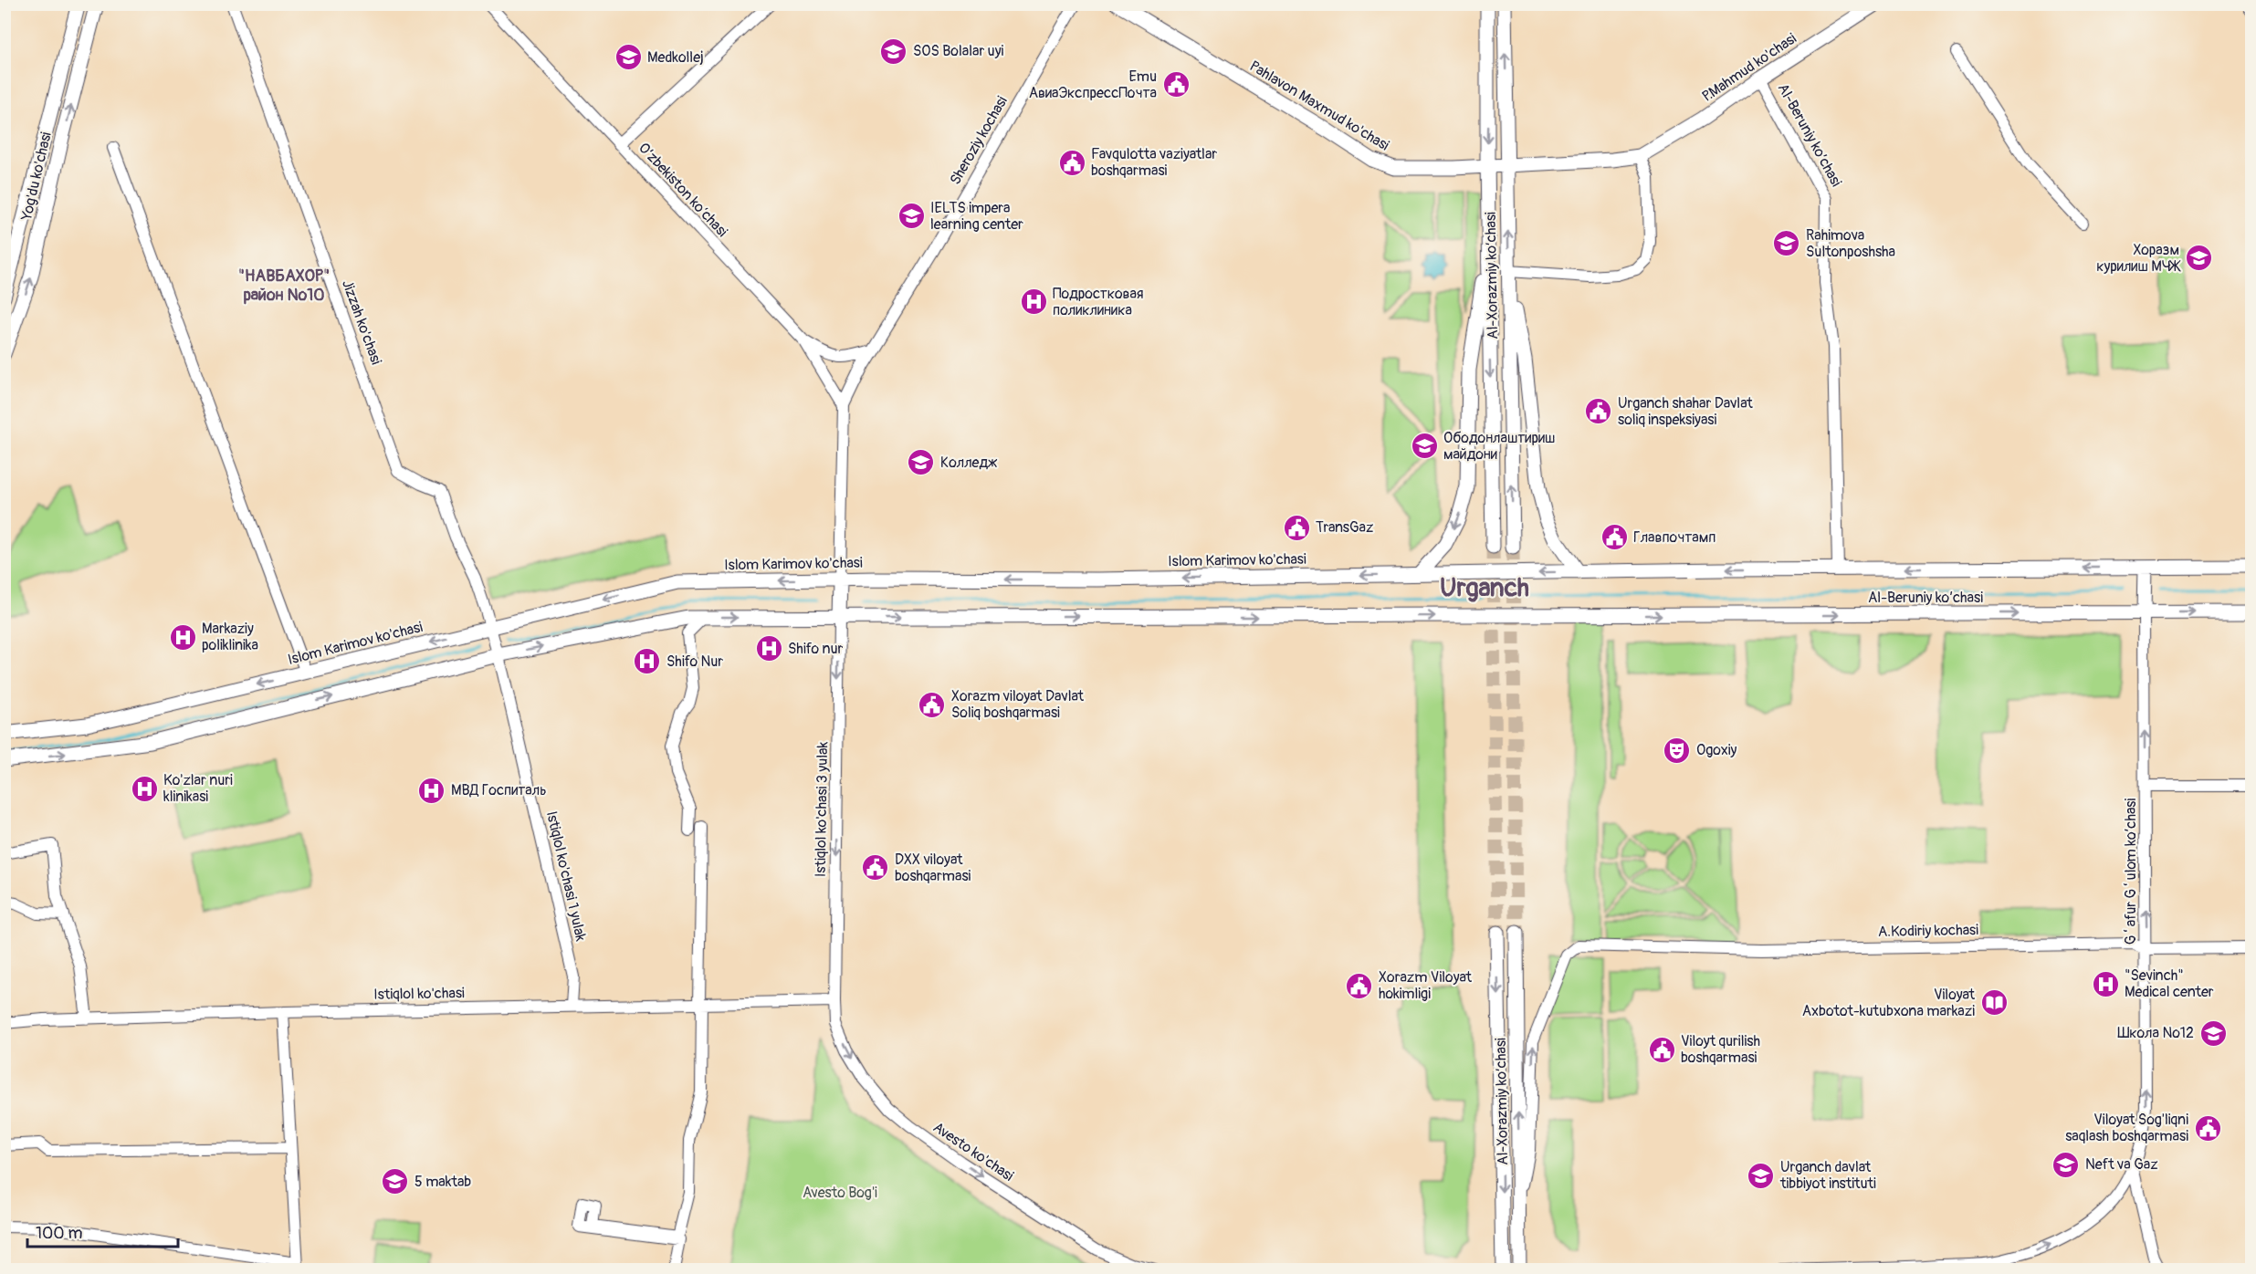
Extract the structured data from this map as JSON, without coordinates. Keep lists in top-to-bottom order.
{
  "streets": {
    "main road": [
      "P.Mahmud ko'chasi",
      "Pahlavon Maxmud ko'chasi",
      "Al-Beruniy ko’chasi",
      "Yog'du ko'chasi",
      "Al-Xorazmiy ko’chasi",
      "Islom Karimov ko'chasi"
    ],
    "street": [
      "Sheroziy kochasi",
      "O’zbekiston ko‘chasi",
      "Jizzah ko'chasi",
      "Istiqlol ko'chasi 3 yulak",
      "Gʻafur Gʻulom ko’chasi",
      "Istiqlol ko'chasi 1 yulak",
      "A.Kodiriy kochasi",
      "Istiqlol ko'chasi",
      "Avesto ko'chasi"
    ]
  },
  "crossings": [
    ["P.Mahmud ko'chasi", "Pahlavon Maxmud ko'chasi"],
    ["P.Mahmud ko'chasi", "Al-Beruniy ko’chasi"],
    ["Pahlavon Maxmud ko'chasi", "Al-Xorazmiy ko’chasi"],
    ["Al-Beruniy ko’chasi", "Islom Karimov ko'chasi"],
    ["Al-Beruniy ko’chasi", "Istiqlol ko'chasi 3 yulak"],
    ["Al-Beruniy ko’chasi", "Gʻafur Gʻulom ko’chasi"],
    ["Sheroziy kochasi", "O’zbekiston ko‘chasi"],
    ["Al-Xorazmiy ko’chasi", "A.Kodiriy kochasi"],
    ["Jizzah ko'chasi", "Islom Karimov ko'chasi"],
    ["Jizzah ko'chasi", "Istiqlol ko'chasi 1 yulak"],
    ["Islom Karimov ko'chasi", "Istiqlol ko'chasi 1 yulak"],
    ["Istiqlol ko'chasi 3 yulak", "Istiqlol ko'chasi"],
    ["Istiqlol ko'chasi 3 yulak", "Avesto ko'chasi"],
    ["Gʻafur Gʻulom ko’chasi", "A.Kodiriy kochasi"],
    ["Istiqlol ko'chasi 1 yulak", "Istiqlol ko'chasi"],
    ["Istiqlol ko'chasi", "Avesto ko'chasi"]
  ],
  "one_way": ["Istiqlol ko'chasi 3 yulak", "A.Kodiriy kochasi", "Avesto ko'chasi"],
  "districts": ["\"НАВБАХОР\" район №10", "Urganch"],
  "parks": ["Avesto Bog'i"],
  "places": {
    "school or university": [
      "SOS Bolalar uyi",
      "Medkollej",
      "IELTS impera learning center",
      "Rahimova Sultonposhsha",
      "Хоразм курилиш МЧЖ",
      "Ободонлаштириш майдони",
      "Колледж",
      "Школа №12",
      "Neft va Gaz",
      "Urganch davlat tibbiyot instituti",
      "5 maktab"
    ],
    "public building": [
      "Emu АвиаЭкспрессПочта",
      "Favqulotta vaziyatlar boshqarmasi",
      "Urganch shahar Davlat soliq inspeksiyasi",
      "TransGaz",
      "Главпочтамп",
      "Xorazm viloyat Davlat Soliq boshqarmasi",
      "DXX viloyat boshqarmasi",
      "Xorazm Viloyat hokimligi",
      "Viloyt qurilish boshqarmasi",
      "Viloyat Sog'liqni saqlash boshqarmasi"
    ],
    "hospital": [
      "Подростковая поликлиника",
      "Markaziy poliklinika",
      "Shifo nur",
      "Shifo Nur",
      "Ko'zlar nuri klinikasi",
      "МВД Госпиталь",
      "\"Sevinch\" Medical center"
    ],
    "theatre": ["Ogoxiy"],
    "library": ["Viloyat Axbotot-kutubxona markazi"]
  },
  "scale_bar": "100 m"
}
